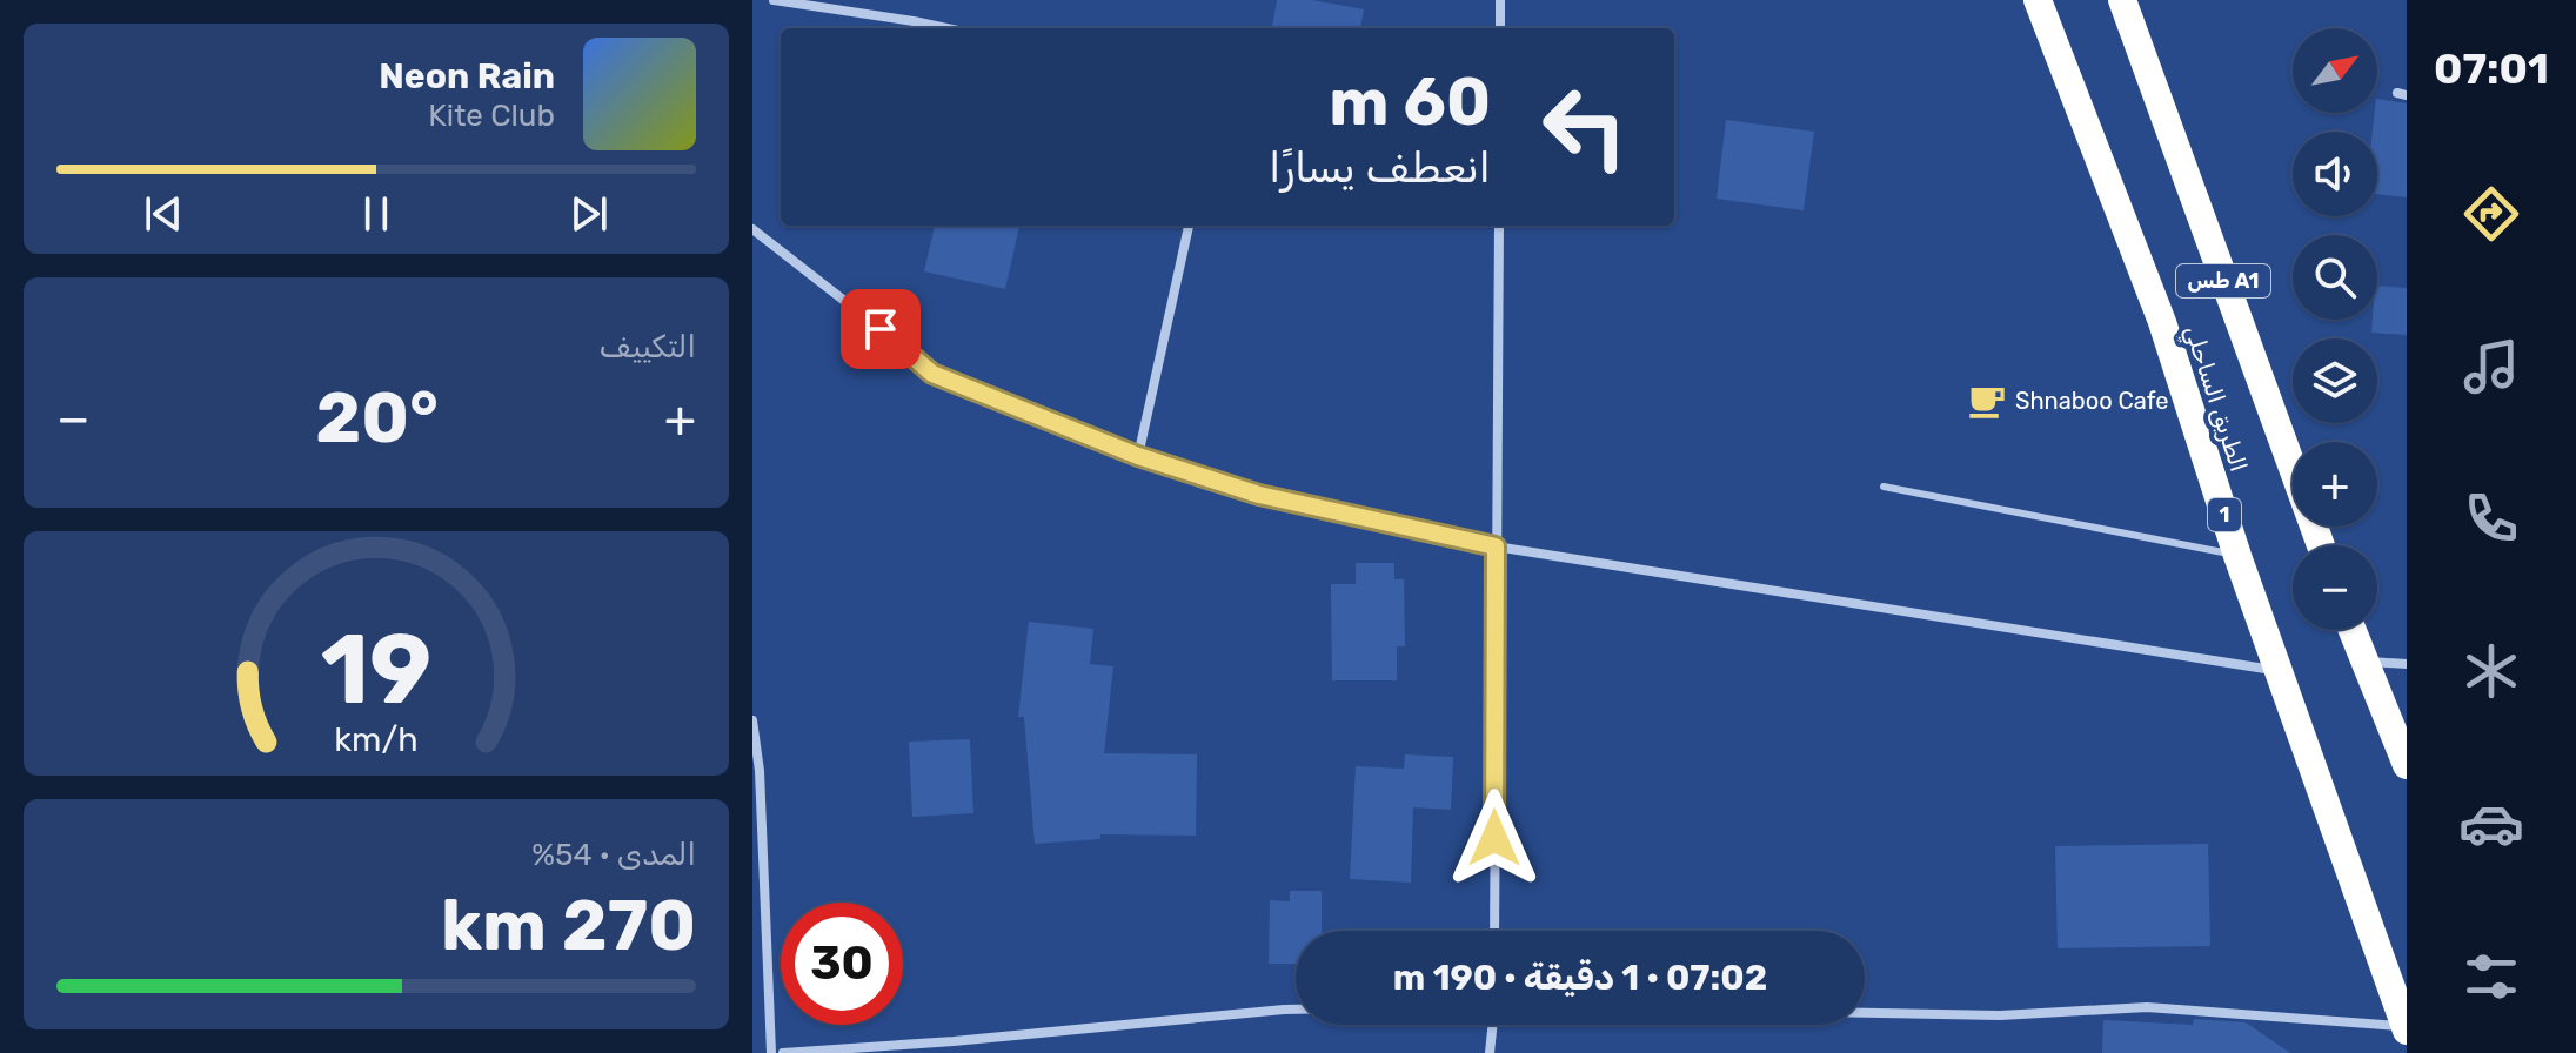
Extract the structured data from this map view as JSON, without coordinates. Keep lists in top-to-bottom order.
{
  "streets": {
    "highway": ["طس A1", "الطريق الساحلي", "1"]
  },
  "places": {
    "cafe": ["Shnaboo Cafe"]
  },
  "north": "top right",
  "page": {
    "tabs": "07:01",
    "map_buttons": ["+", "−"],
    "turn": ["60 m", "انعطف يسارًا"],
    "song": ["Neon Rain", "Kite Club"],
    "tile": [
      "التكييف",
      ["المدى · 54%", "270 km"]
    ],
    "heat": ["−", "20°", "+"],
    "limit": "30",
    "trip": "07:02 · 1 دقيقة · 190 m",
    "gauge": ["19", "km/h"]
  }
}
